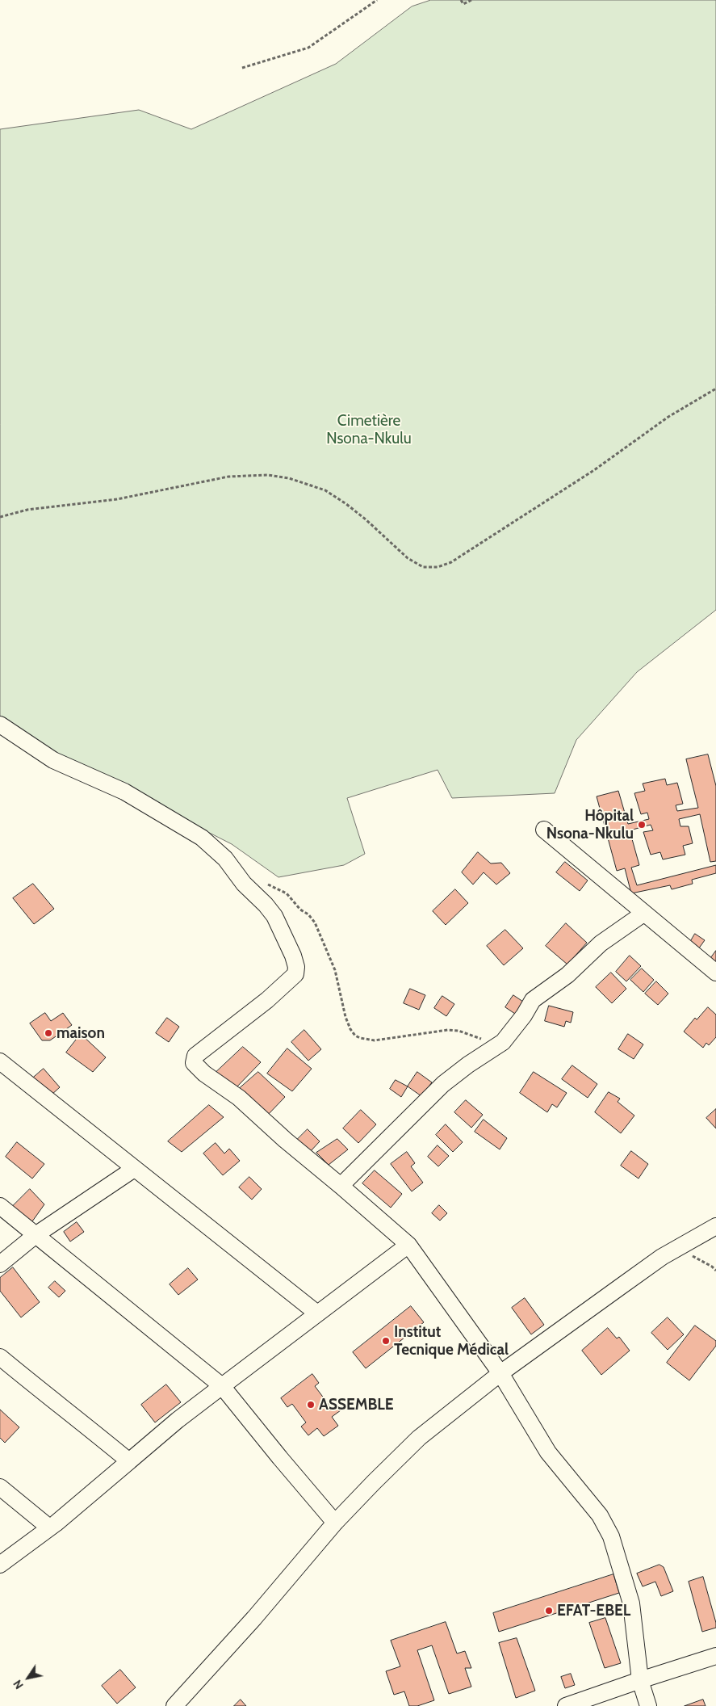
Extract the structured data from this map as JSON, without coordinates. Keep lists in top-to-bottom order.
{
  "parks": ["Cimetière Nsona-Nkulu"],
  "places": [
    "Hôpital Nsona-Nkulu",
    "maison",
    "Institut Tecnique Médical",
    "ASSEMBLE",
    "EFAT-EBEL"
  ],
  "north": "bottom left"
}
